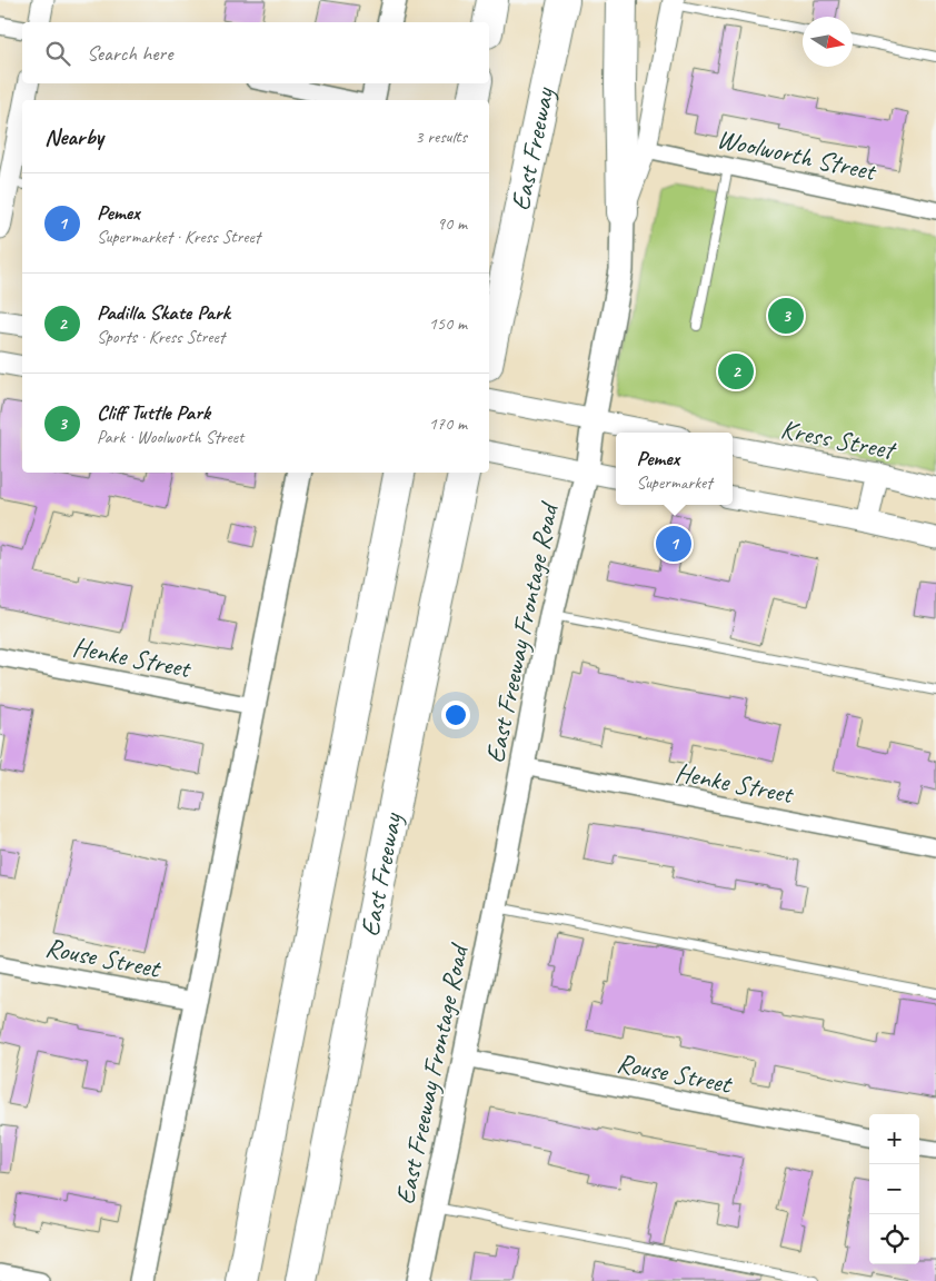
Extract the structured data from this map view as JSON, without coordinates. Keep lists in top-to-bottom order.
{
  "streets": {
    "highway": ["East Freeway"],
    "main road": ["East Freeway Frontage Road"],
    "street": [
      "Woolworth Street",
      "Kress Street",
      "Henke Street",
      "Rouse Street"
    ]
  },
  "crossings": [
    ["Woolworth Street", "East Freeway Frontage Road"],
    ["East Freeway Frontage Road", "Henke Street"],
    ["East Freeway Frontage Road", "Rouse Street"]
  ],
  "north": "right",
  "page": {
    "search": "Search here",
    "heading": ["Nearby", "3 results"],
    "list": [
      {
        "mark": "1",
        "name": "Pemex",
        "note": "Supermarket · Kress Street",
        "value": "90 m"
      },
      {
        "mark": "2",
        "name": "Padilla Skate Park",
        "note": "Sports · Kress Street",
        "value": "150 m"
      },
      {
        "mark": "3",
        "name": "Cliff Tuttle Park",
        "note": "Park · Woolworth Street",
        "value": "170 m"
      }
    ],
    "pins": ["3", "2", "1"],
    "popup": ["Pemex", "Supermarket"],
    "map_buttons": ["+", "−"]
  }
}
